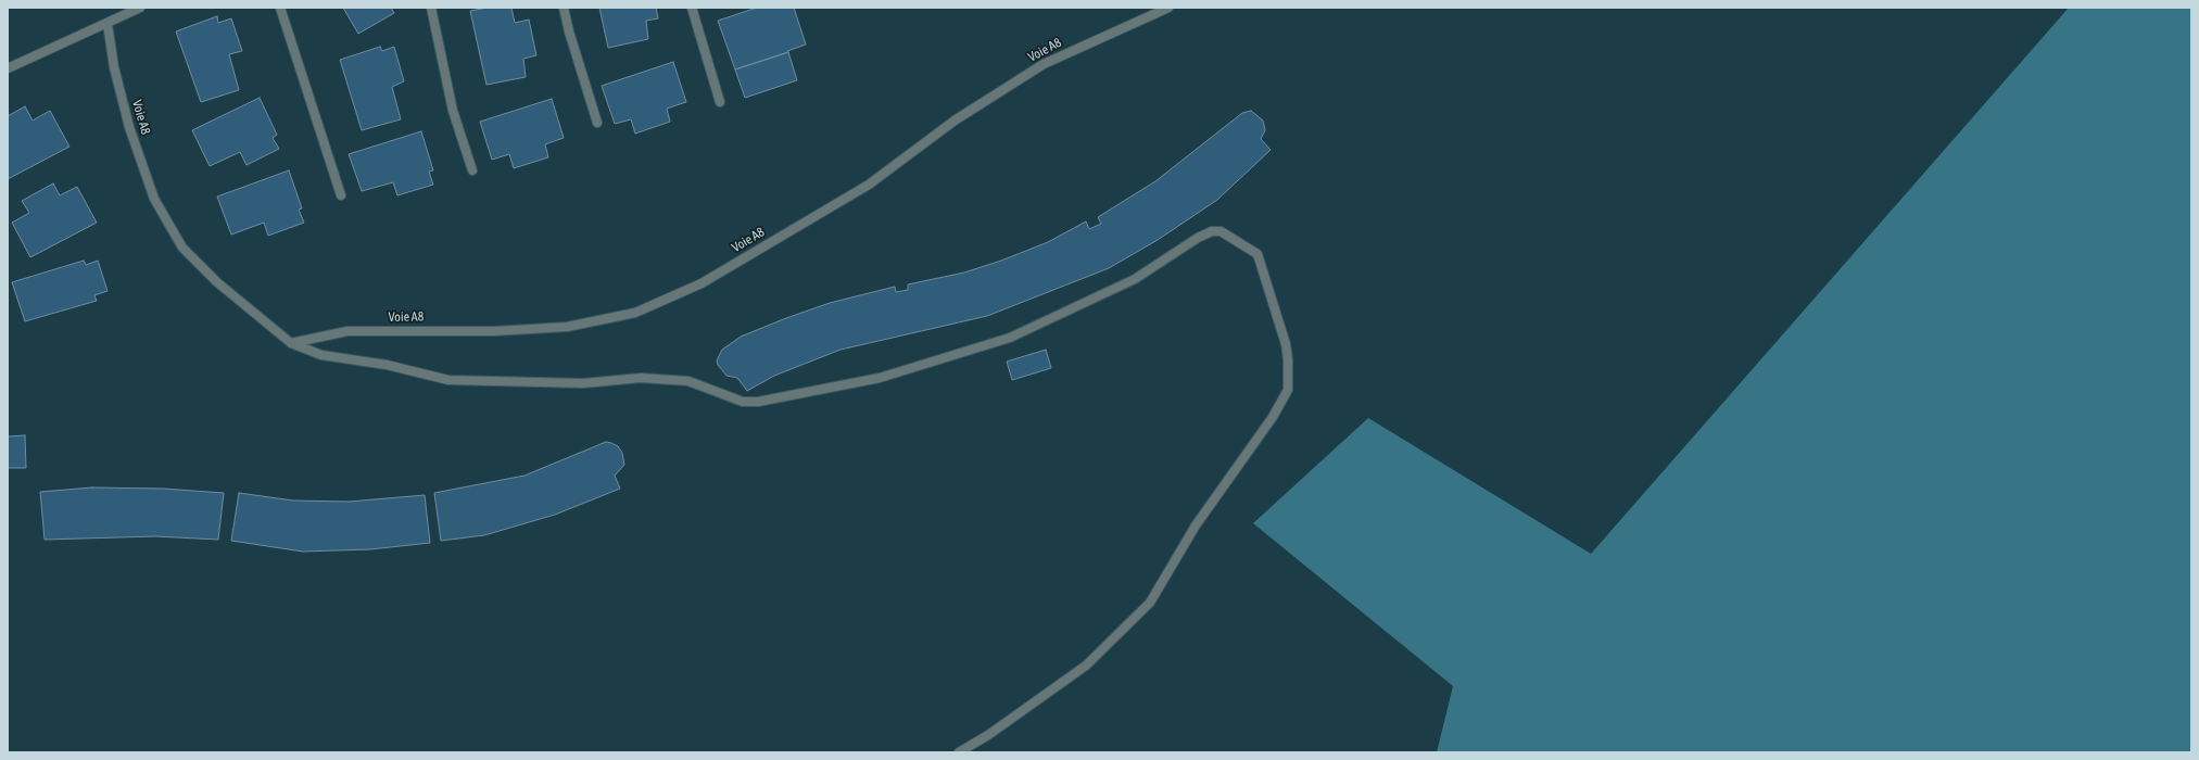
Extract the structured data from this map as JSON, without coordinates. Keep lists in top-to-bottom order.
{
  "streets": {
    "street": ["Voie A8"]
  }
}
